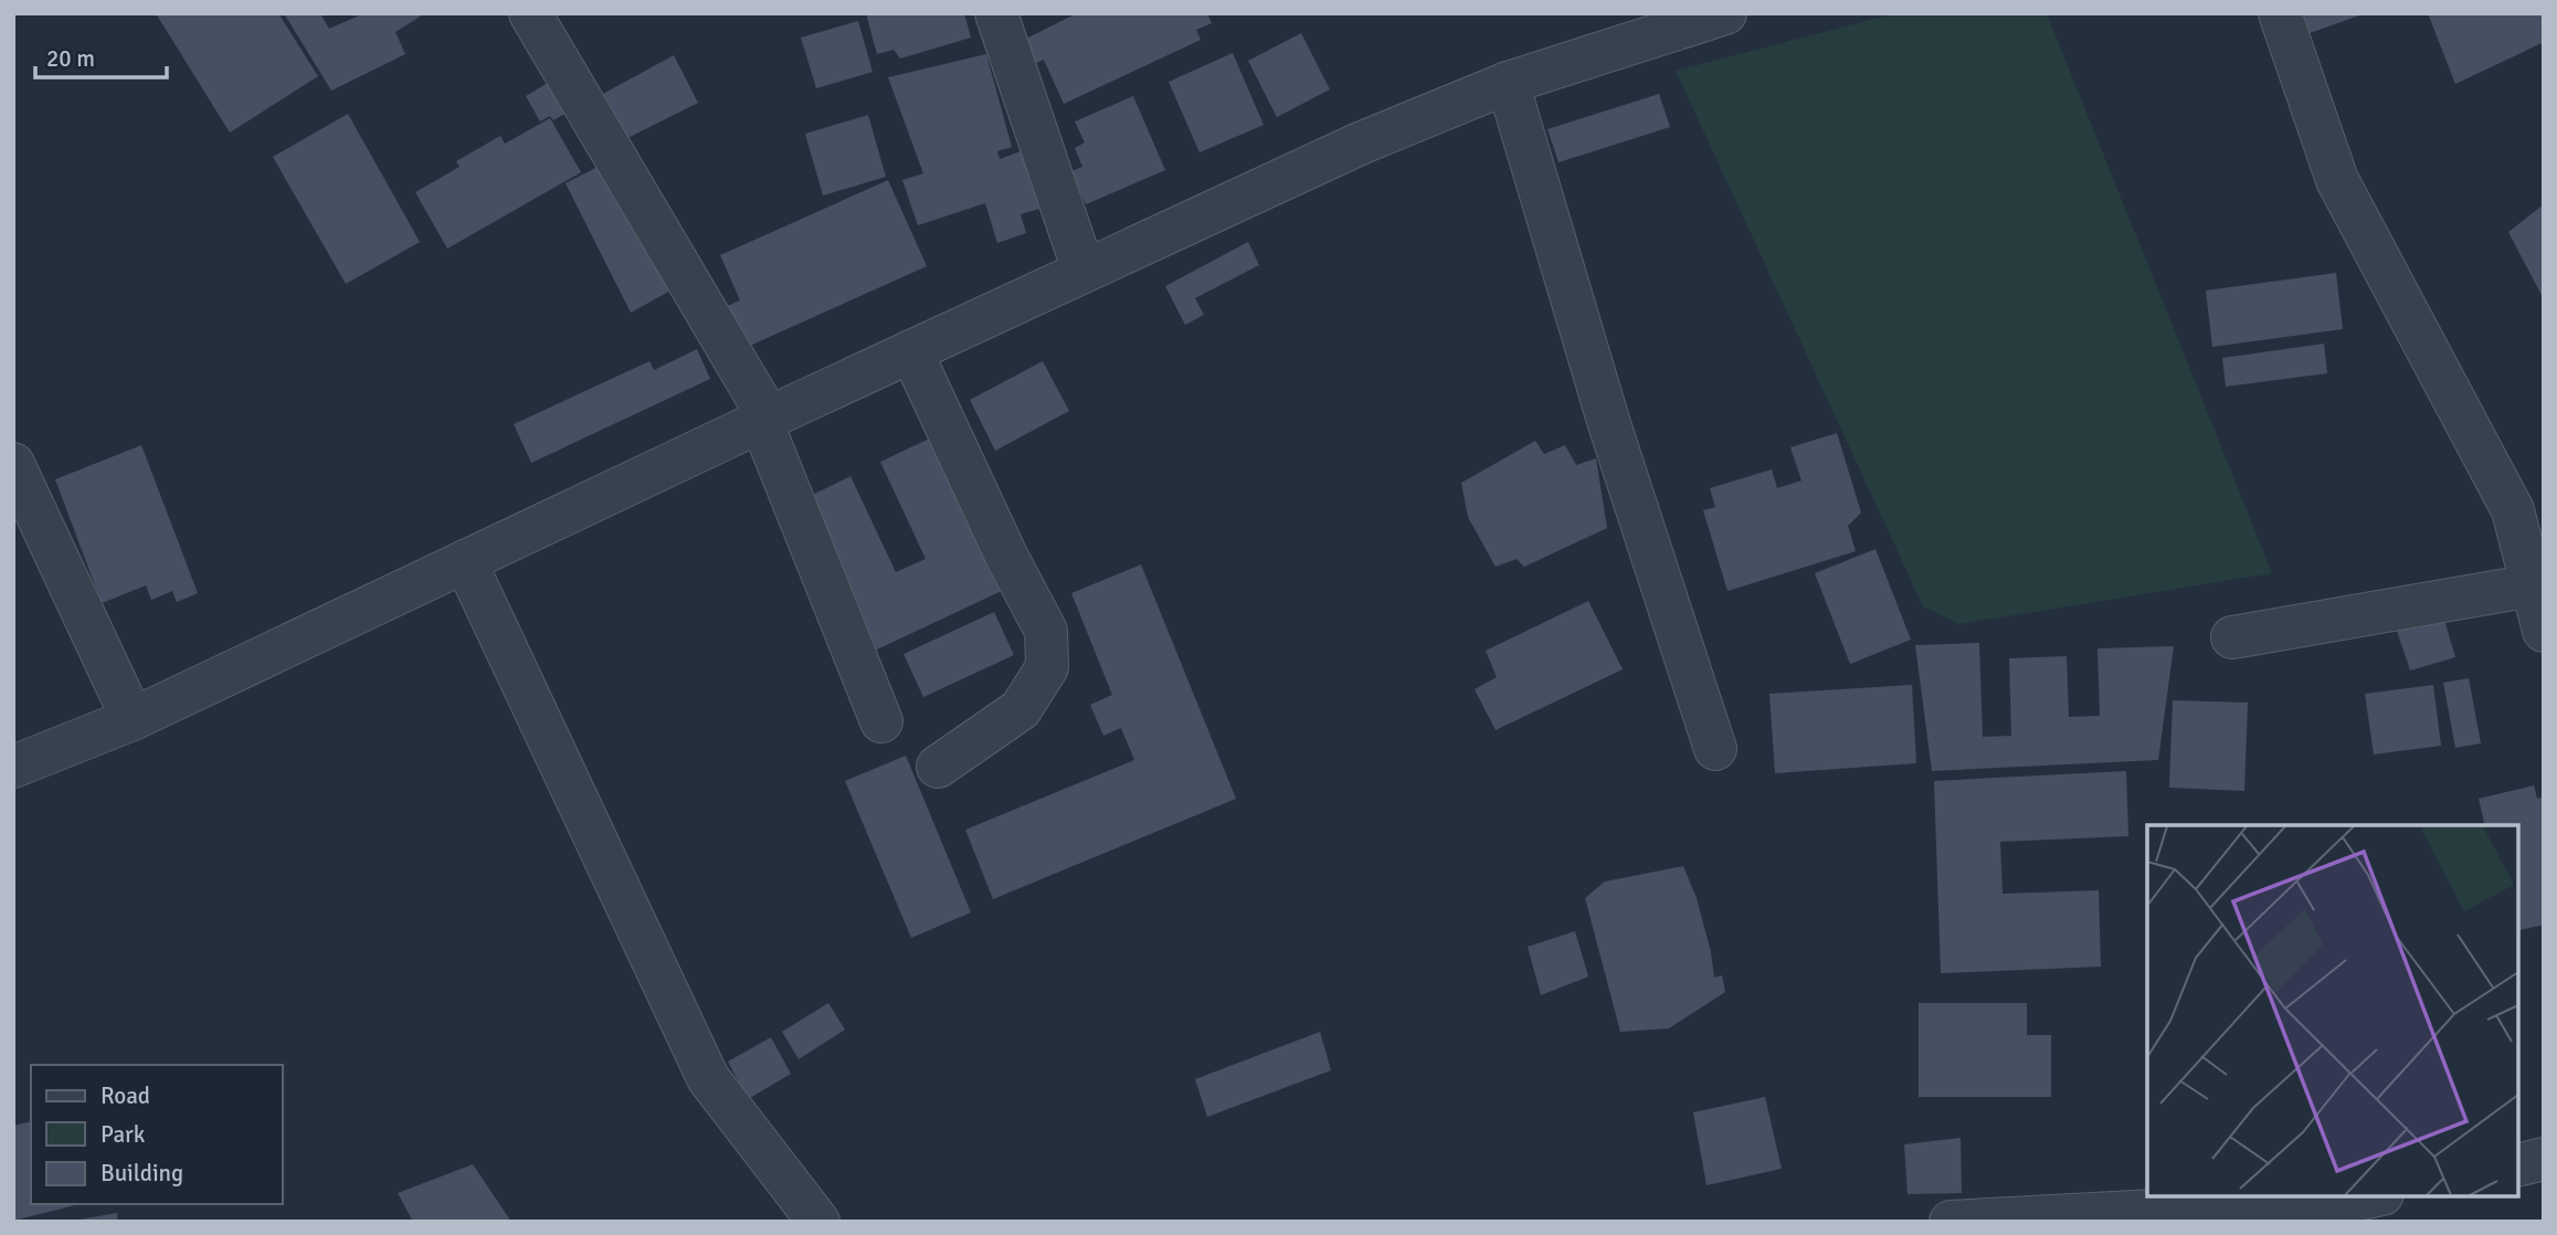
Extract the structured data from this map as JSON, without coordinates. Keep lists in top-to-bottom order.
{
  "legend": ["Road", "Park", "Building"],
  "scale_bar": "20 m"
}
